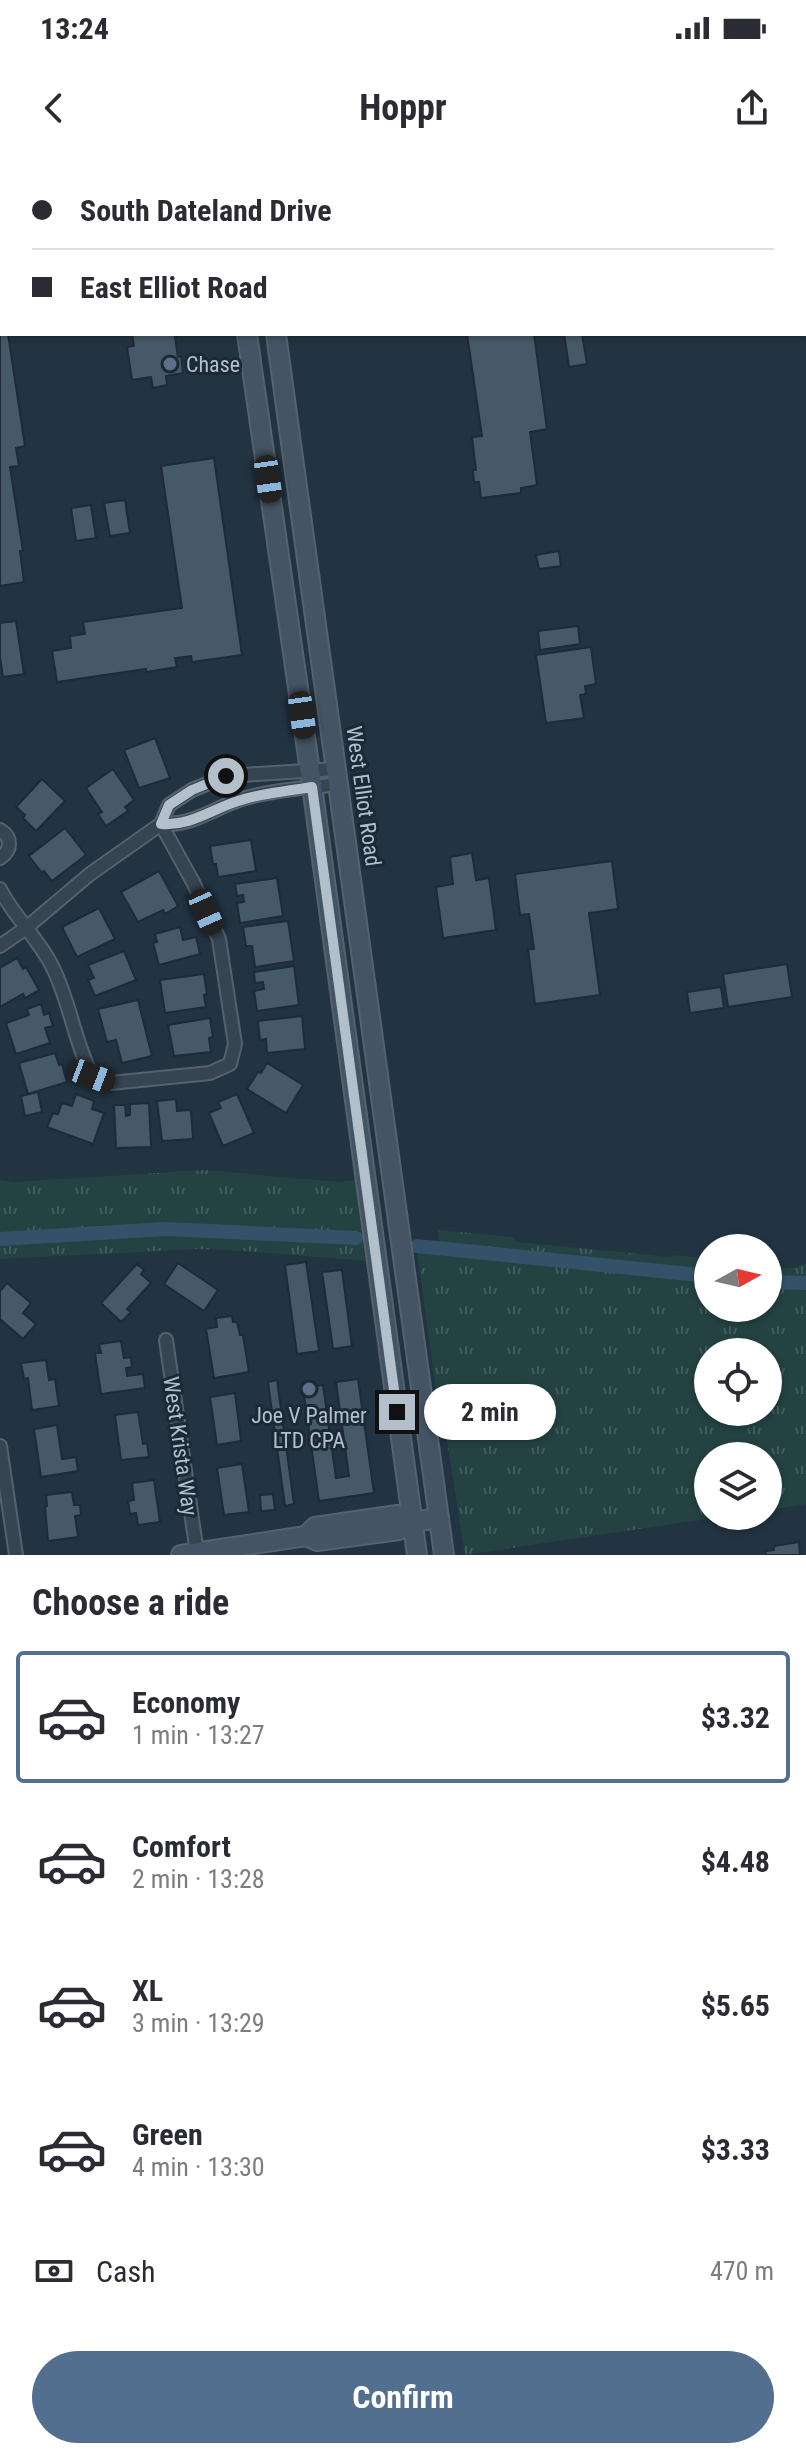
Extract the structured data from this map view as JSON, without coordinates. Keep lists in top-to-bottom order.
{
  "streets": {
    "main road": ["West Elliot Road"],
    "street": ["West Krista Way"]
  },
  "places": ["Chase", "Joe V Palmer LTD CPA"],
  "north": "right",
  "page": {
    "status": "13:24",
    "header": "Hoppr",
    "banner": ["South Dateland Drive", "East Elliot Road"],
    "bubble": "2 min",
    "heading": "Choose a ride",
    "list": [
      {
        "name": "Economy",
        "note": "1 min · 13:27",
        "value": "$3.32"
      },
      {
        "name": "Comfort",
        "note": "2 min · 13:28",
        "value": "$4.48"
      },
      {
        "name": "XL",
        "note": "3 min · 13:29",
        "value": "$5.65"
      },
      {
        "name": "Green",
        "note": "4 min · 13:30",
        "value": "$3.33"
      }
    ],
    "pay": ["Cash", "470 m"],
    "buttons": "Confirm"
  }
}
